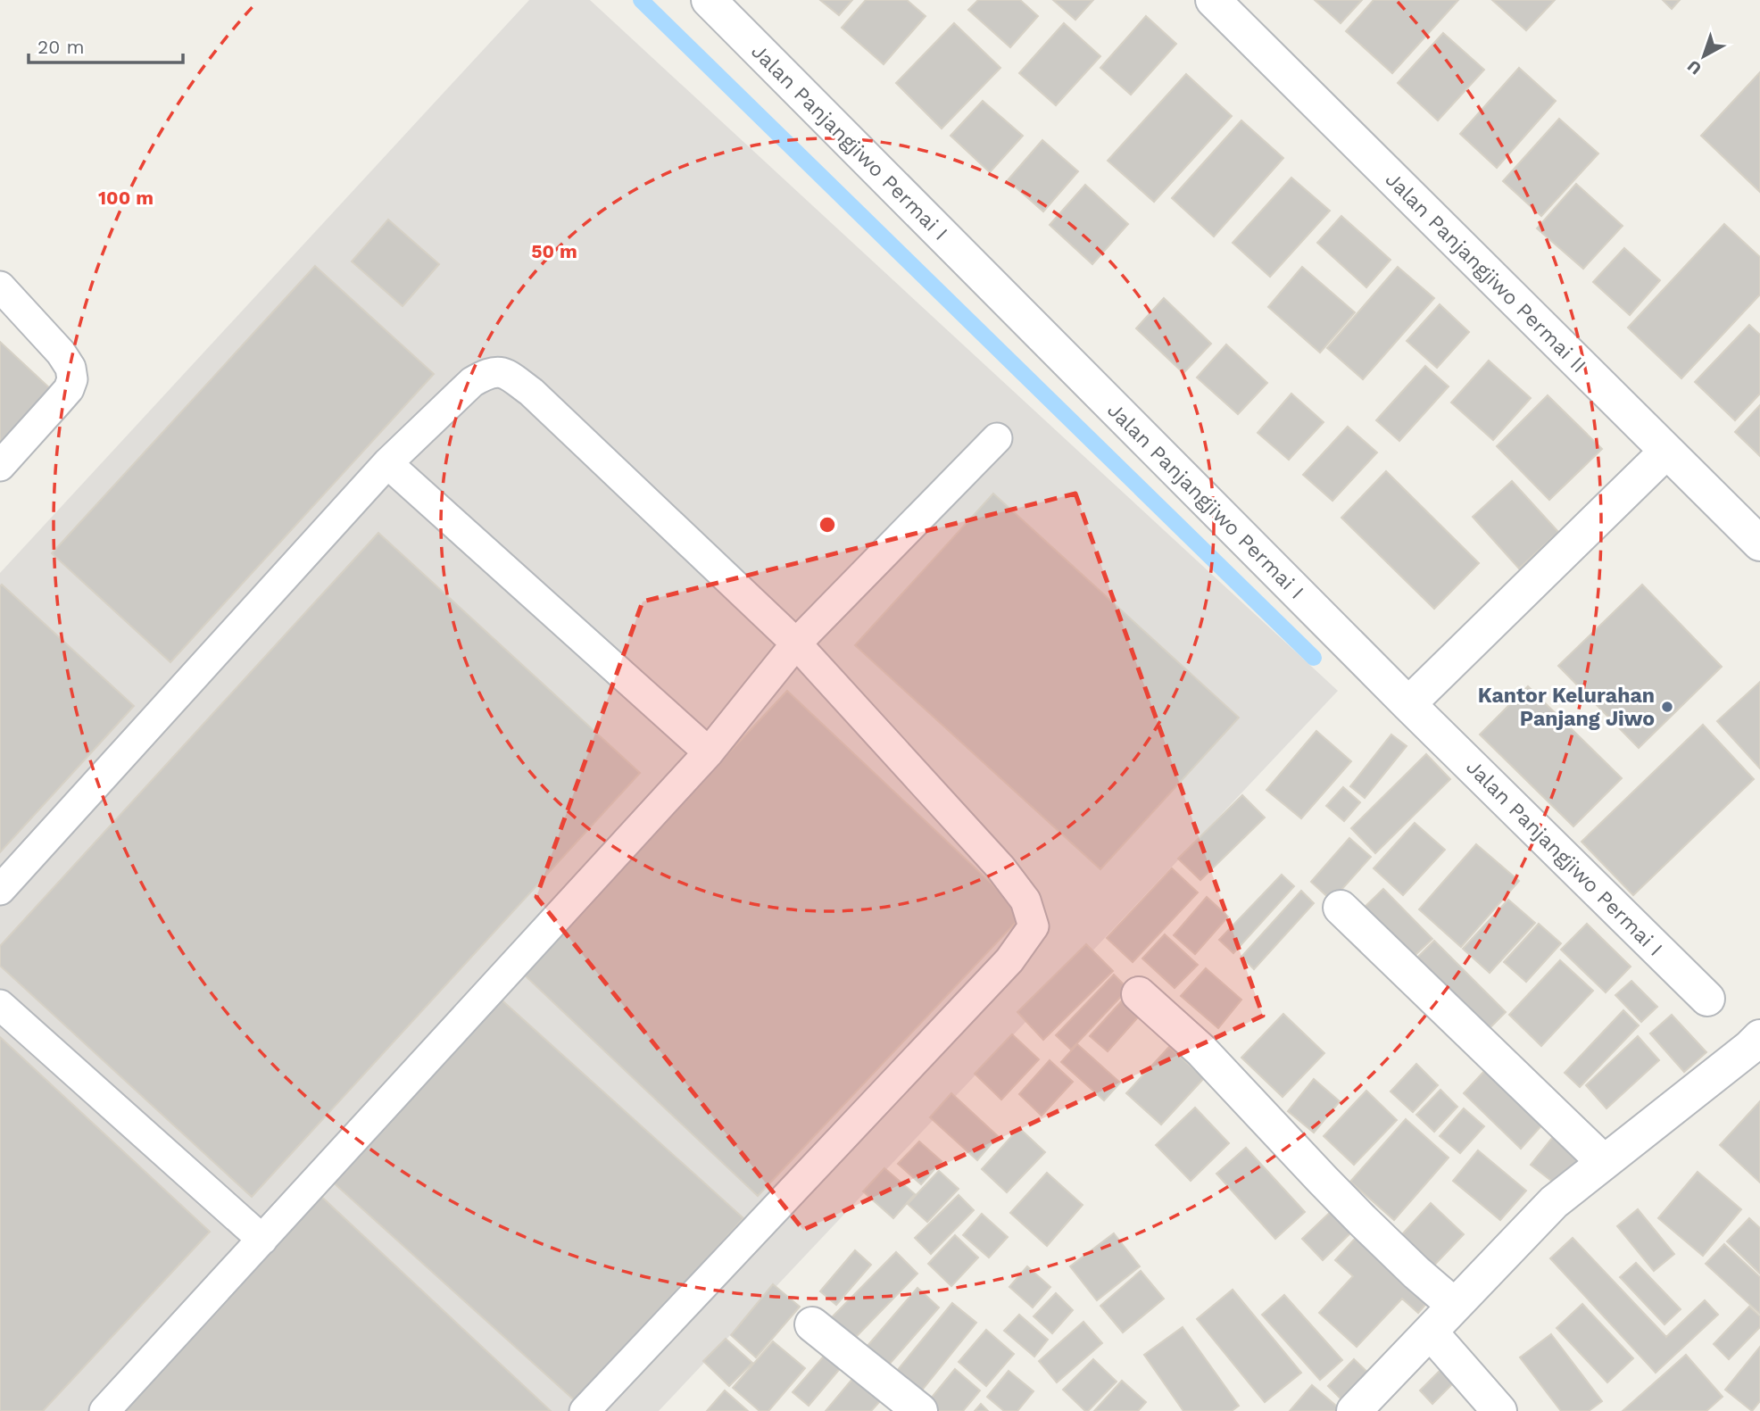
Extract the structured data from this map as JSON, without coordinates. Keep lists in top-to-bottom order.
{
  "streets": {
    "street": ["Jalan Panjangjiwo Permai I", "Jalan Panjangjiwo Permai II"]
  },
  "places": ["Kantor Kelurahan Panjang Jiwo"],
  "scale_bar": "20 m",
  "north": "bottom left",
  "rings": ["100 m", "50 m"]
}
